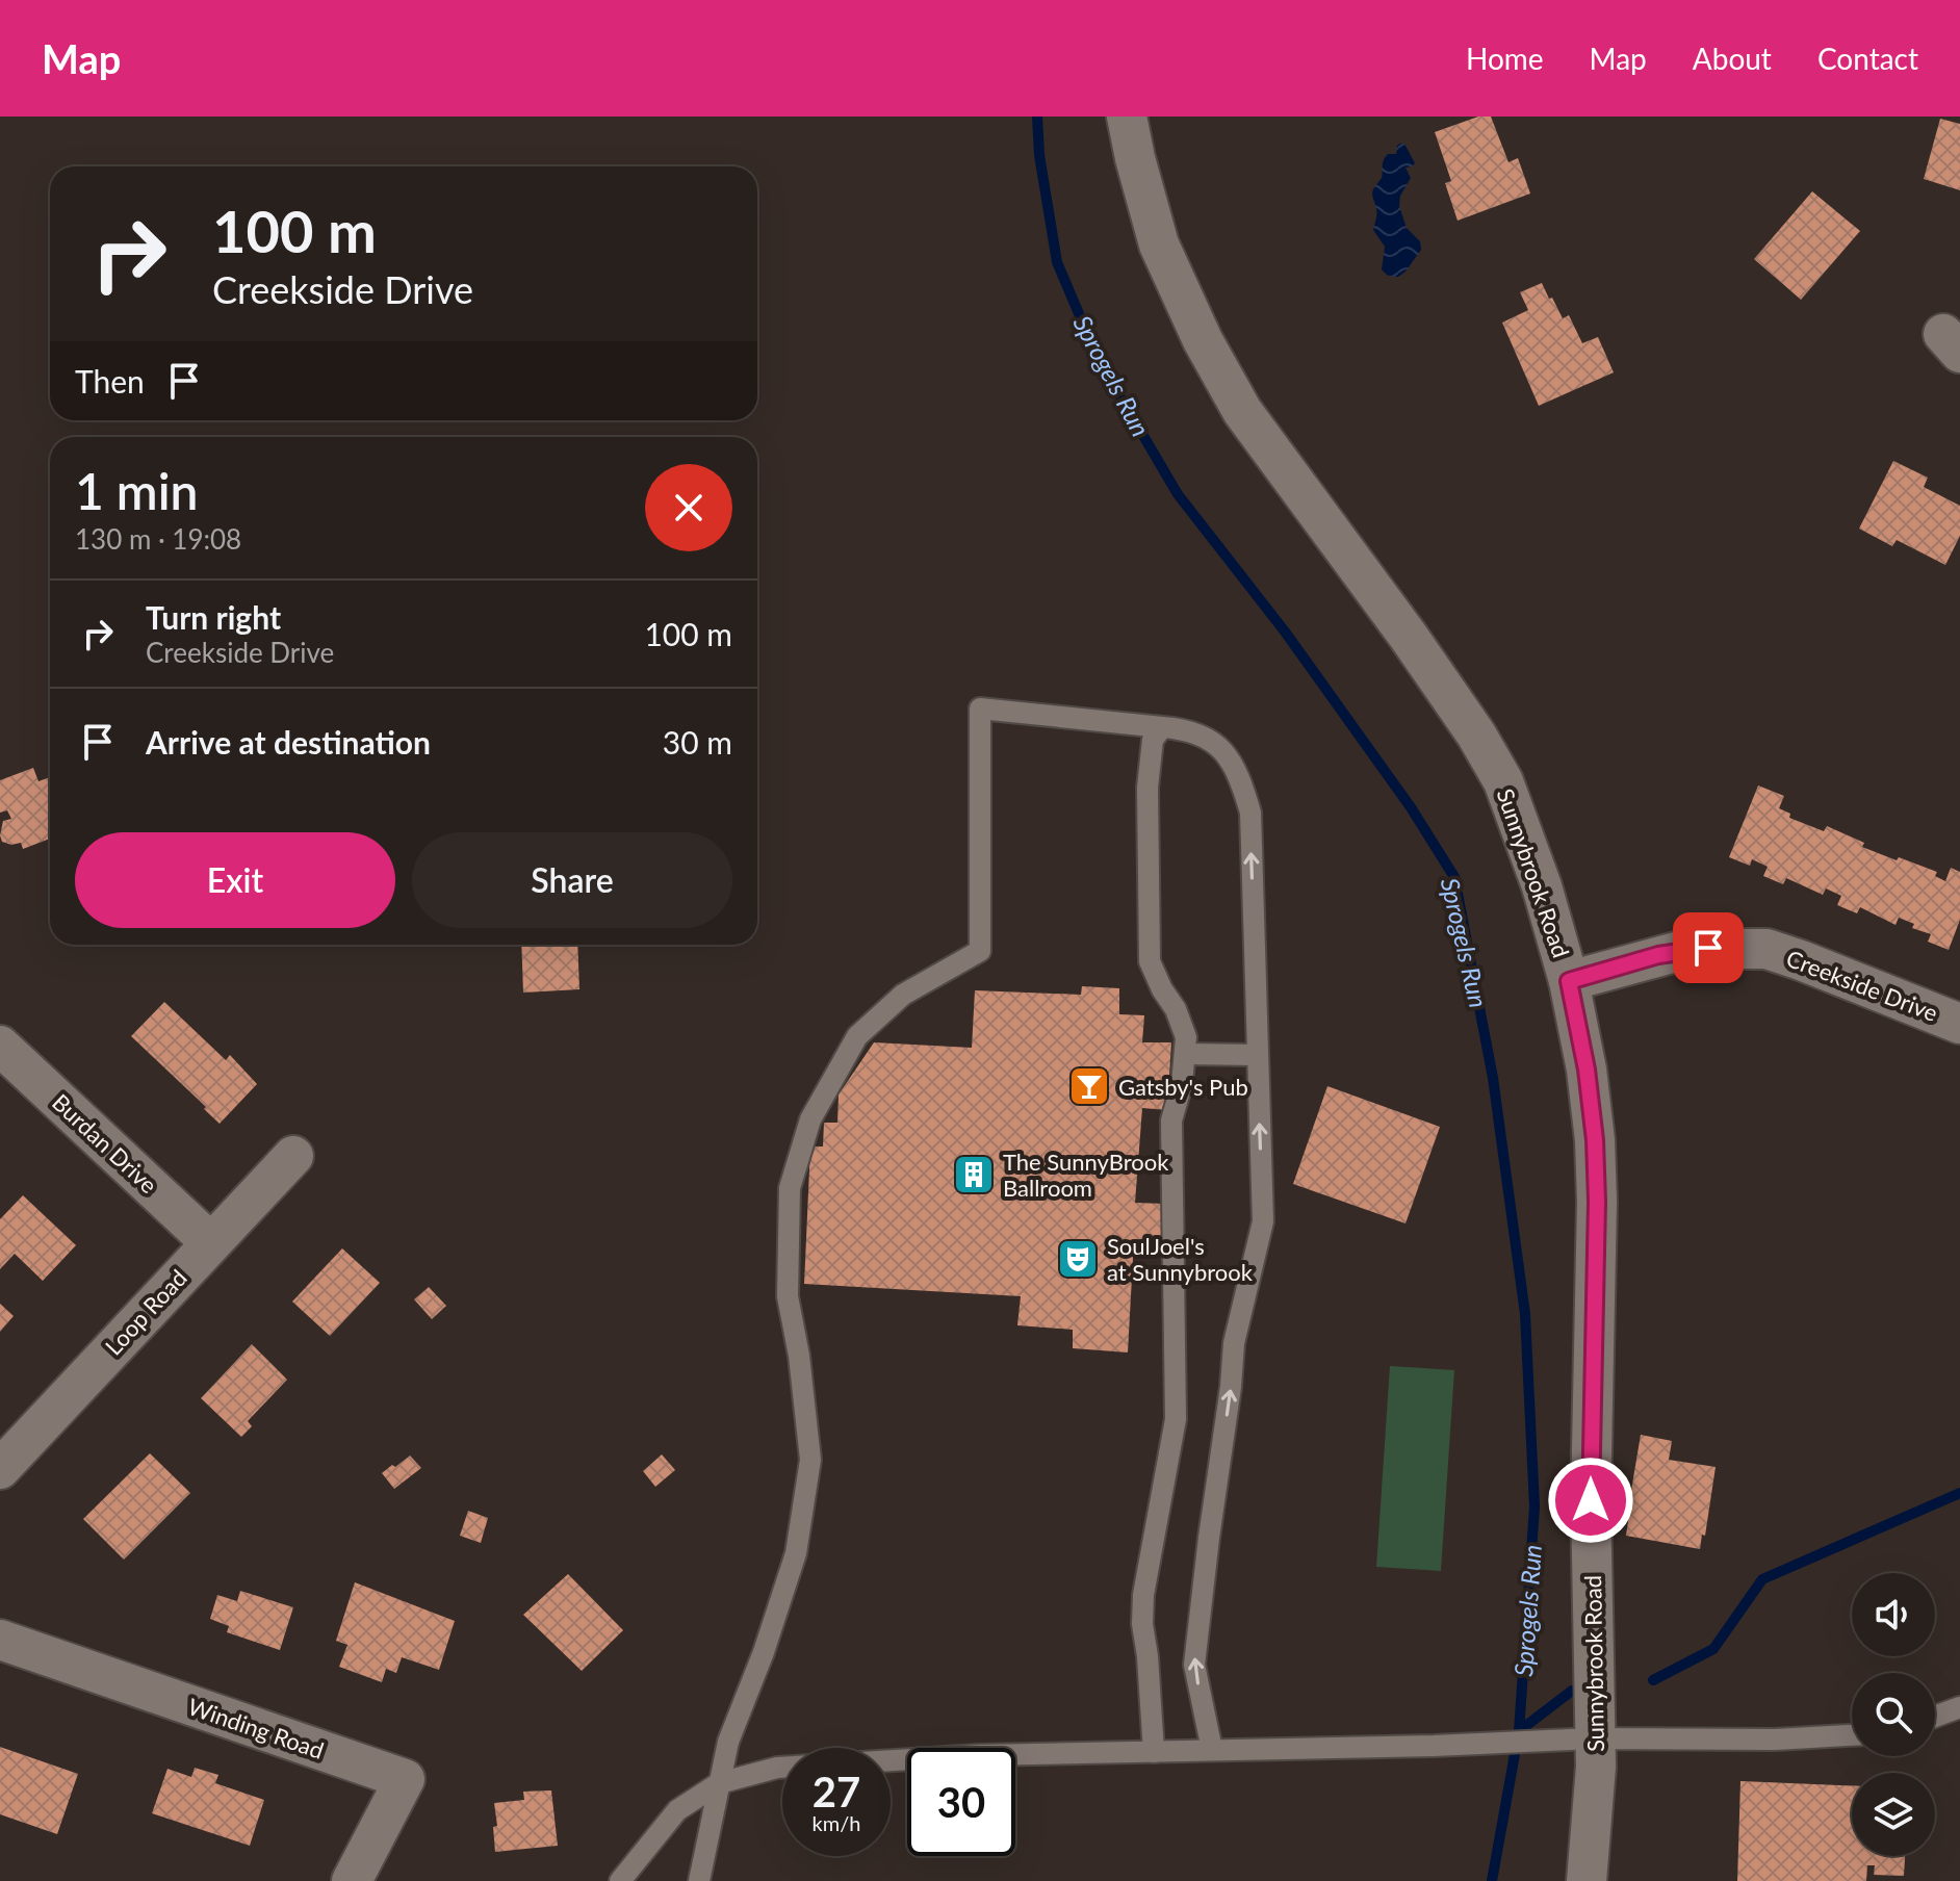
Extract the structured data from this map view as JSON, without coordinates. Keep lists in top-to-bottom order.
{
  "streets": {
    "street": [
      "Sunnybrook Road",
      "Creekside Drive",
      "Burdan Drive",
      "Loop Road",
      "Winding Road"
    ]
  },
  "crossings": [
    ["Sunnybrook Road", "Creekside Drive"],
    ["Burdan Drive", "Loop Road"]
  ],
  "water": ["Sprogels Run"],
  "places": {
    "bar": ["Gatsby's Pub"],
    "building": ["The SunnyBrook Ballroom"],
    "theatre": ["SoulJoel's at Sunnybrook"]
  },
  "page": {
    "header": "Map",
    "nav": [
      "Home",
      "Map",
      "About",
      "Contact"
    ],
    "turn": ["100 m", "Creekside Drive"],
    "then": "Then",
    "heading": ["1 min", "130 m · 19:08"],
    "list": [
      {
        "name": "Turn right",
        "note": "Creekside Drive",
        "value": "100 m"
      },
      {
        "name": "Arrive at destination",
        "value": "30 m"
      }
    ],
    "buttons": ["Exit", "Share"],
    "speed": "27 km/h",
    "limit": "30"
  }
}
